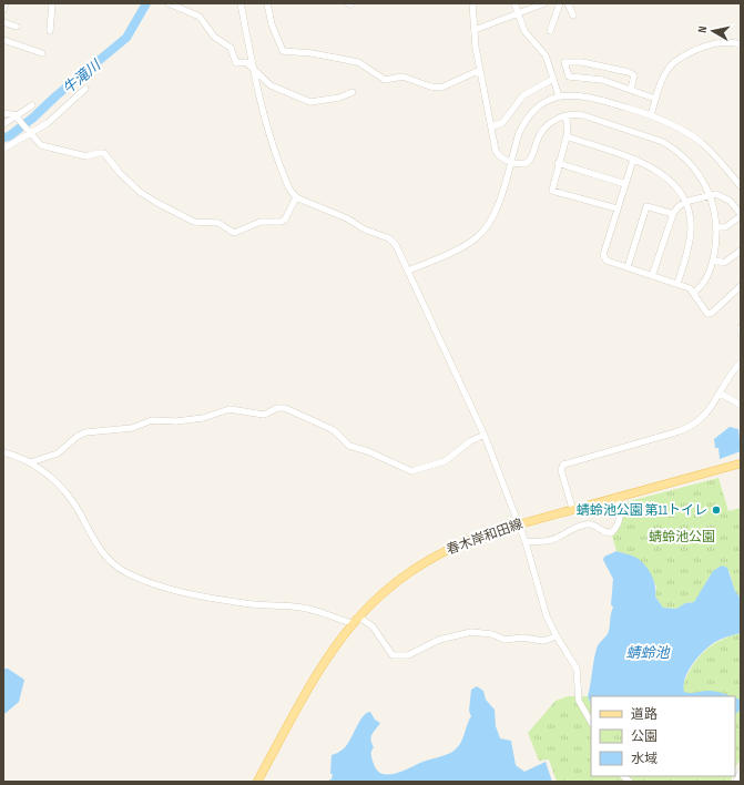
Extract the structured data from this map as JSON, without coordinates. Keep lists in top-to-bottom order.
{
  "streets": {
    "main road": ["春木岸和田線"]
  },
  "water": ["牛滝川", "蜻蛉池"],
  "parks": ["蜻蛉池公園"],
  "places": ["蜻蛉池公園 第11トイレ"],
  "legend": ["道路", "公園", "水域"],
  "north": "left"
}
